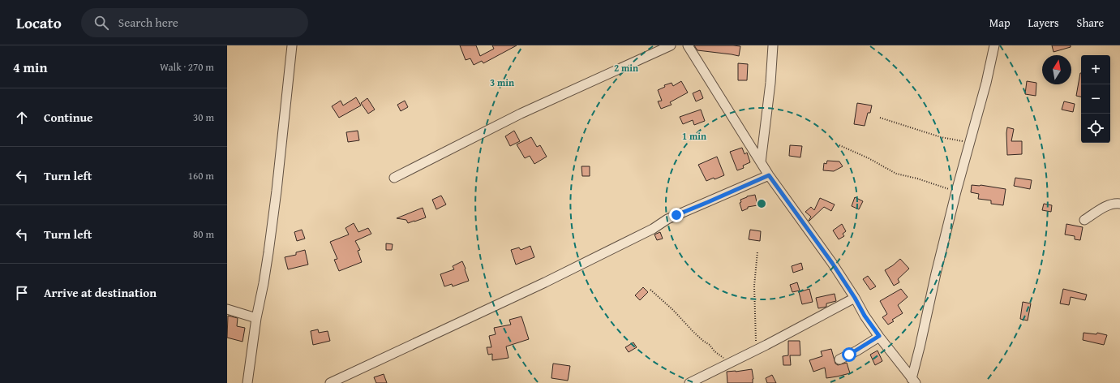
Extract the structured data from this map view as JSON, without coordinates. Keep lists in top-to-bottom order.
{
  "north": "top",
  "page": {
    "header": "Locato",
    "search": "Search here",
    "nav": ["Map", "Layers", "Share"],
    "heading": ["4 min", "Walk · 270 m"],
    "map_buttons": ["+", "−"],
    "list": [
      ["Continue", "30 m"],
      ["Turn left", "160 m"],
      ["Turn left", "80 m"],
      "Arrive at destination"
    ]
  },
  "rings": ["2 min", "3 min", "1 min"]
}
